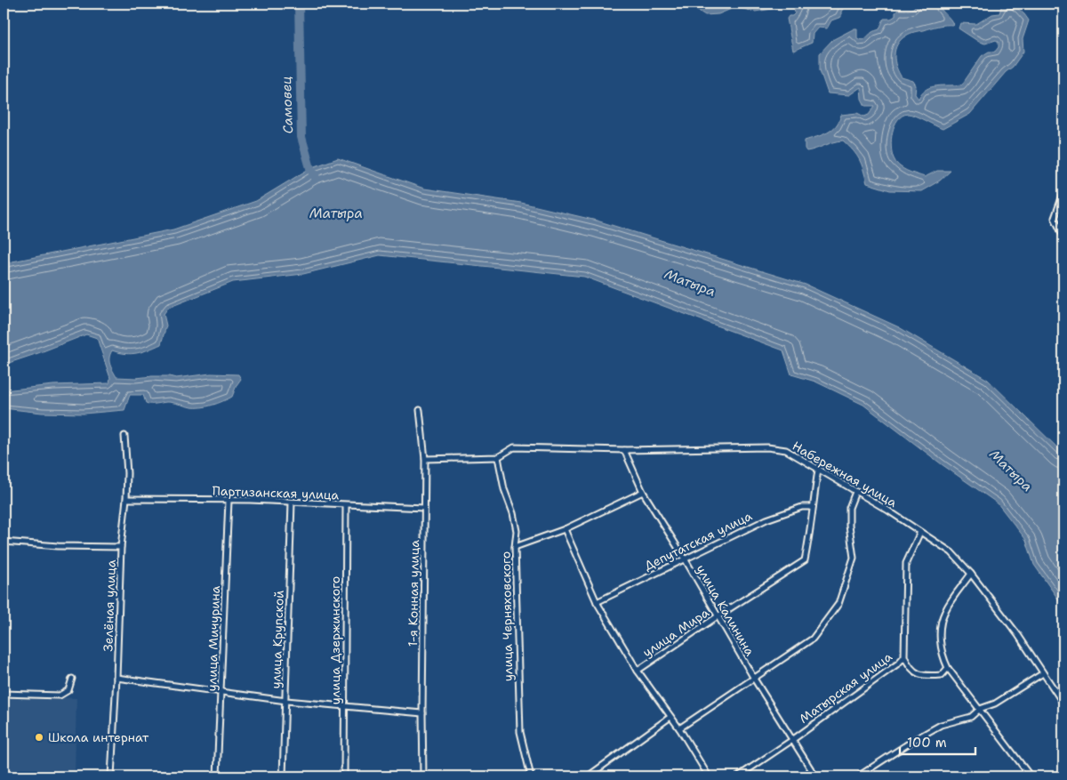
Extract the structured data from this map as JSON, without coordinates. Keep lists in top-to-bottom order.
{
  "streets": {
    "street": [
      "Набережная улица",
      "Партизанская улица",
      "Депутатская улица",
      "1-я Конная улица",
      "Зелёная улица",
      "улица Калинина",
      "улица Черняховского",
      "улица Мира",
      "улица Мичурина",
      "улица Крупской",
      "улица Дзержинского",
      "Матырская улица"
    ]
  },
  "crossings": [
    ["Набережная улица", "1-я Конная улица"],
    ["Набережная улица", "улица Калинина"],
    ["Набережная улица", "улица Черняховского"],
    ["Набережная улица", "улица Мира"],
    ["Набережная улица", "Матырская улица"],
    ["Партизанская улица", "1-я Конная улица"],
    ["Партизанская улица", "Зелёная улица"],
    ["Партизанская улица", "улица Мичурина"],
    ["Партизанская улица", "улица Крупской"],
    ["Партизанская улица", "улица Дзержинского"],
    ["Депутатская улица", "улица Калинина"],
    ["Депутатская улица", "улица Мира"],
    ["улица Калинина", "улица Мира"],
    ["улица Калинина", "Матырская улица"]
  ],
  "water": ["Самовец", "Матыра"],
  "places": ["Школа интернат"],
  "scale_bar": "100 m"
}
